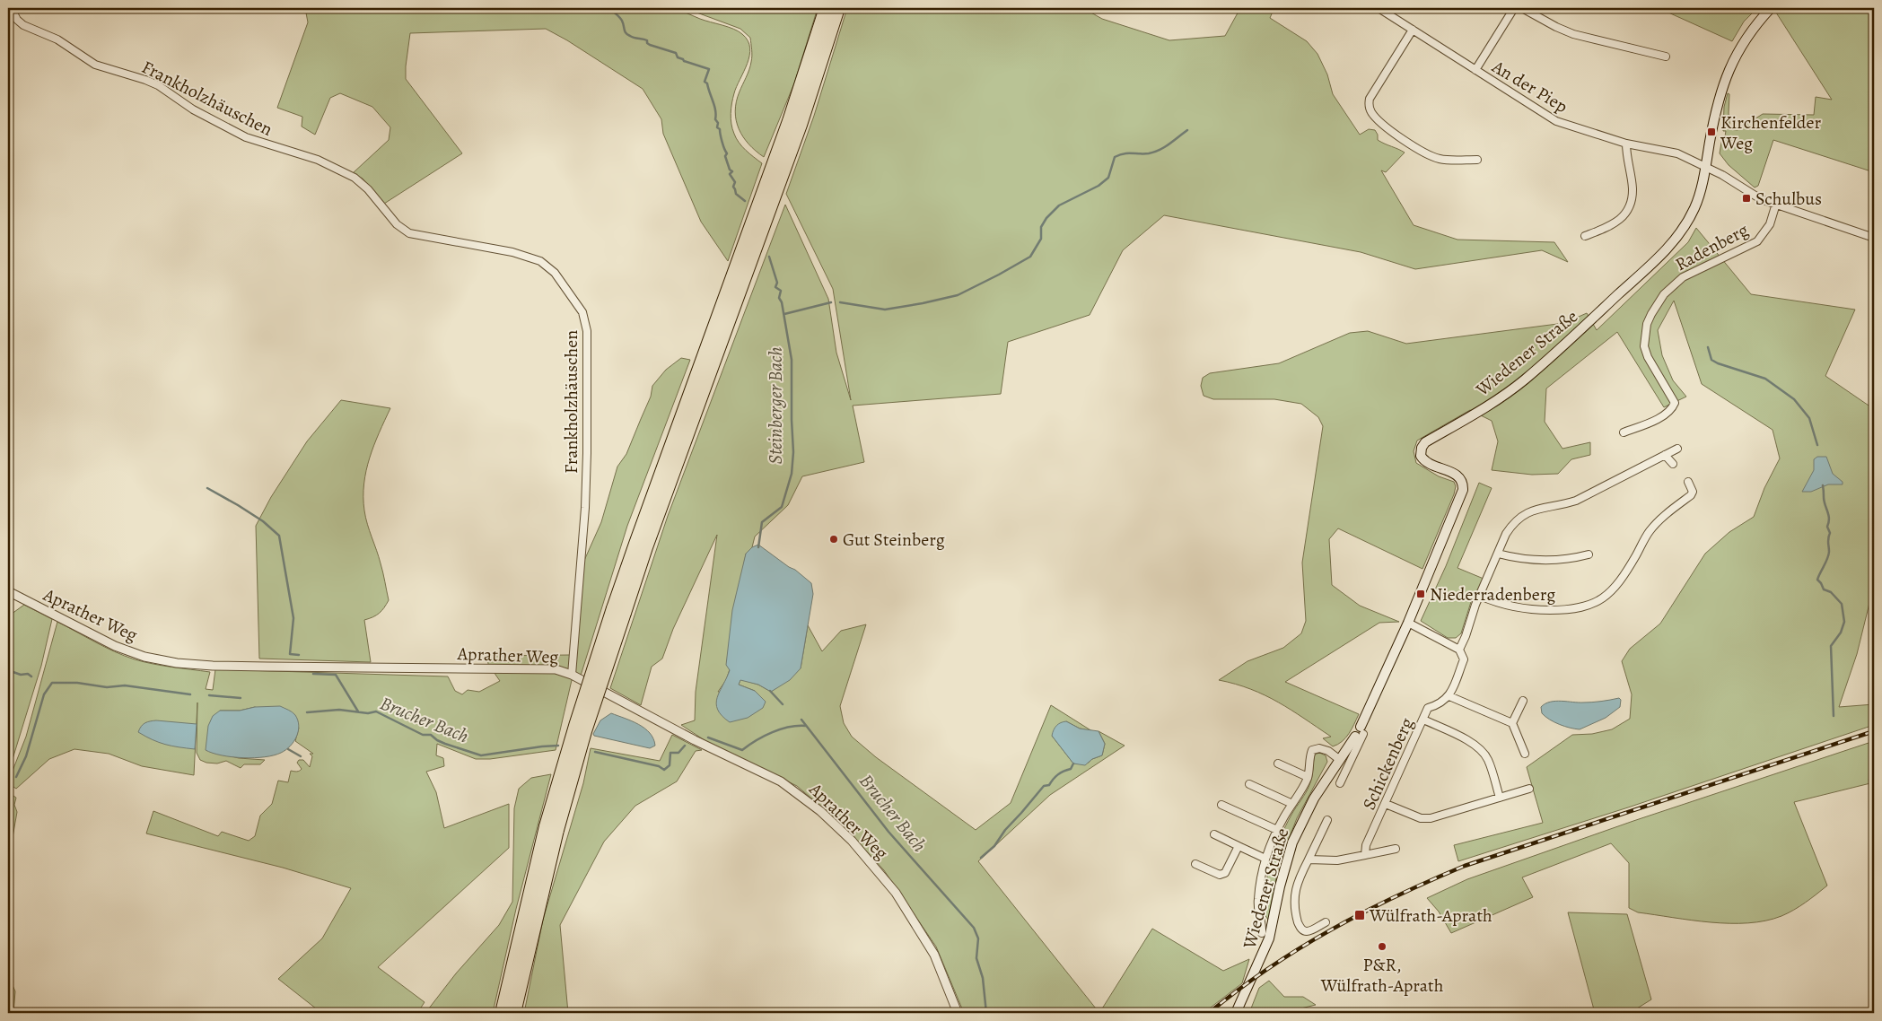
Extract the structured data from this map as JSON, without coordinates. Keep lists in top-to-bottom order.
{
  "streets": {
    "main road": ["Wiedener Straße"],
    "street": [
      "An der Piep",
      "Frankholzhäuschen",
      "Radenberg",
      "Aprather Weg",
      "Schickenberg"
    ]
  },
  "crossings": [
    ["An der Piep", "Wiedener Straße"],
    ["Frankholzhäuschen", "Aprather Weg"]
  ],
  "water": ["Steinberger Bach", "Brucher Bach"],
  "places": {
    "transit": [
      "Kirchenfelder Weg",
      "Schulbus",
      "Niederradenberg",
      "Wülfrath-Aprath"
    ],
    "other": ["Gut Steinberg", "P&R, Wülfrath-Aprath"]
  }
}
